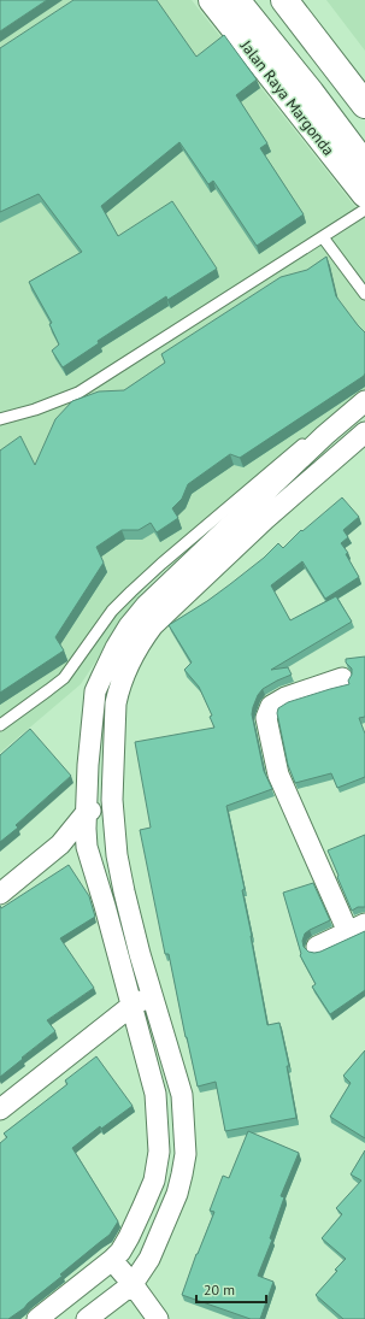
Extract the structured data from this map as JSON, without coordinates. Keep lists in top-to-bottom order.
{
  "streets": {
    "main road": ["Jalan Raya Margonda"]
  },
  "scale_bar": "20 m"
}
